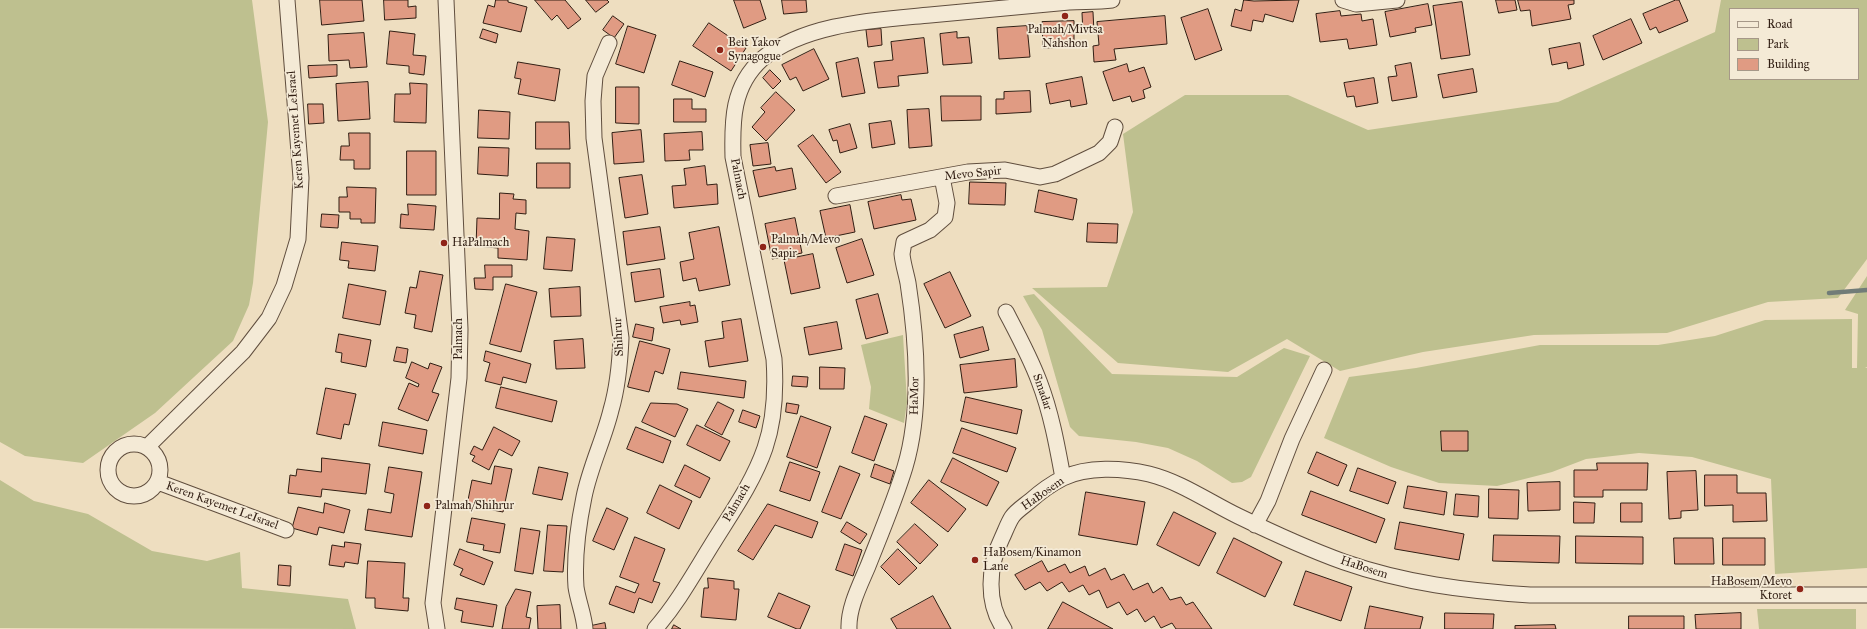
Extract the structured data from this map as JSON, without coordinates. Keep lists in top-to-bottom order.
{
  "streets": {
    "street": [
      "Keren Kayemet LeIsrael",
      "Mevo Sapir",
      "Palmach",
      "Shihrur",
      "Smadar",
      "HaMor",
      "HaBosem"
    ]
  },
  "crossings": [
    ["Mevo Sapir", "HaMor"],
    ["Smadar", "HaBosem"]
  ],
  "places": [
    "Palmah/Mivtsa Nahshon",
    "Beit Yakov Synagogue",
    "HaPalmach",
    "Palmah/Mevo Sapir",
    "Palmah/Shihrur",
    "HaBosem/Kinamon Lane",
    "HaBosem/Mevo Ktoret"
  ],
  "legend": ["Road", "Park", "Building"]
}
